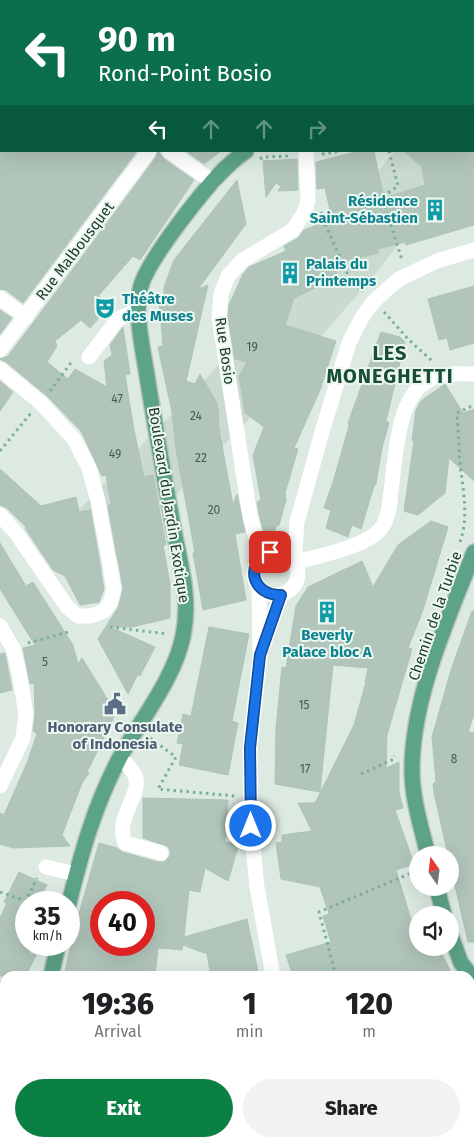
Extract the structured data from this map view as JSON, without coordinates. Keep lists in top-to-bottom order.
{
  "streets": {
    "main road": ["Boulevard du Jardin Exotique"],
    "street": ["Rue Malbousquet", "Rue Bosio"],
    "path": ["Chemin de la Turbie"]
  },
  "districts": ["LES MONEGHETTI"],
  "places": {
    "building": ["Résidence Saint-Sébastien", "Palais du Printemps", "Beverly Palace bloc A"],
    "theatre": ["Théâtre des Muses"],
    "public building": ["Honorary Consulate of Indonesia"]
  },
  "house_numbers": [
    "19",
    "47",
    "24",
    "49",
    "22",
    "20",
    "5",
    "15",
    "8",
    "17"
  ],
  "north": "top",
  "page": {
    "turn": ["90 m", "Rond-Point Bosio"],
    "speed": "35 km/h",
    "limit": "40",
    "eta": [
      "19:36",
      "Arrival",
      "1",
      "min",
      "120",
      "m"
    ],
    "buttons": ["Exit", "Share"]
  }
}
